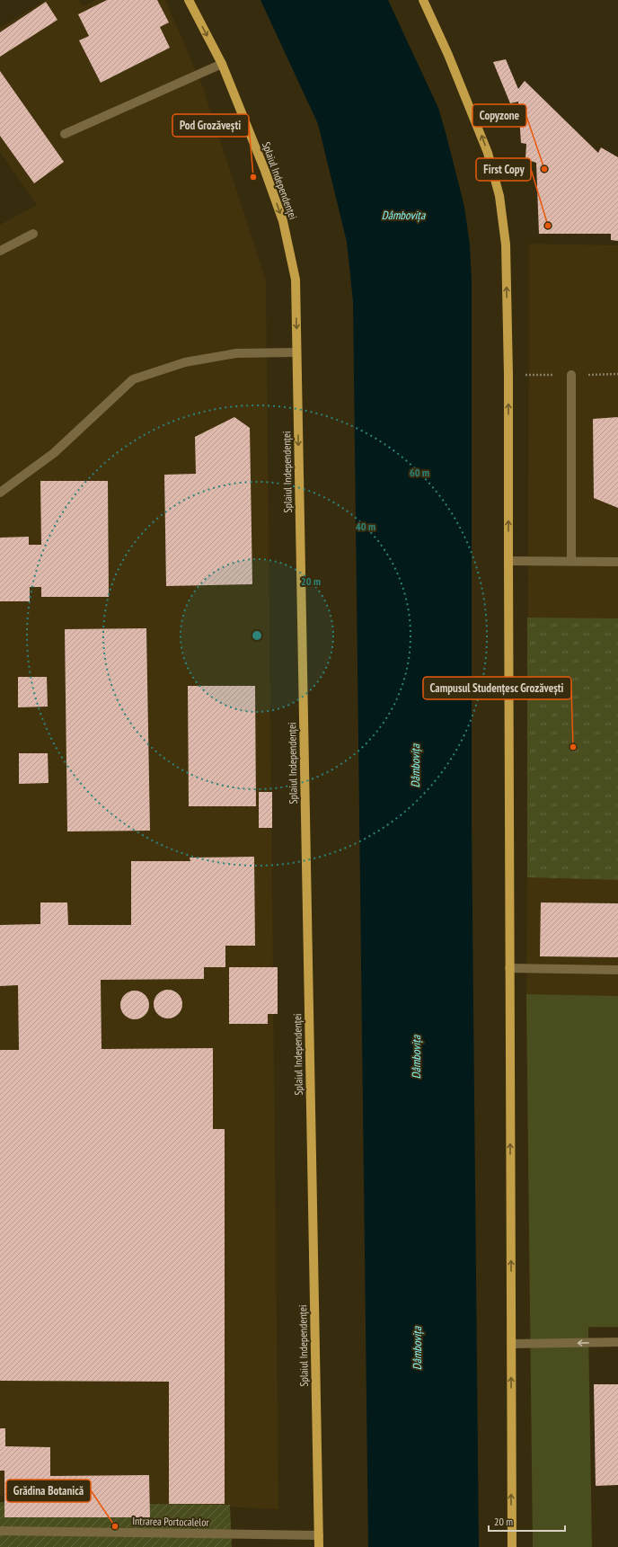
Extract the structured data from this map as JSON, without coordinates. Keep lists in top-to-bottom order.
{
  "streets": {
    "main road": ["Splaiul Independenței"],
    "lane": ["Intrarea Portocalelor"]
  },
  "crossings": [
    ["Splaiul Independenței", "Intrarea Portocalelor"]
  ],
  "one_way": ["Splaiul Independenței"],
  "water": ["Dâmbovița"],
  "places": [
    "Copyzone",
    "Pod Grozăvești",
    "First Copy",
    "Campusul Studențesc Grozăvești",
    "Grădina Botanică"
  ],
  "scale_bar": "20 m",
  "rings": ["60 m", "40 m", "20 m"]
}
